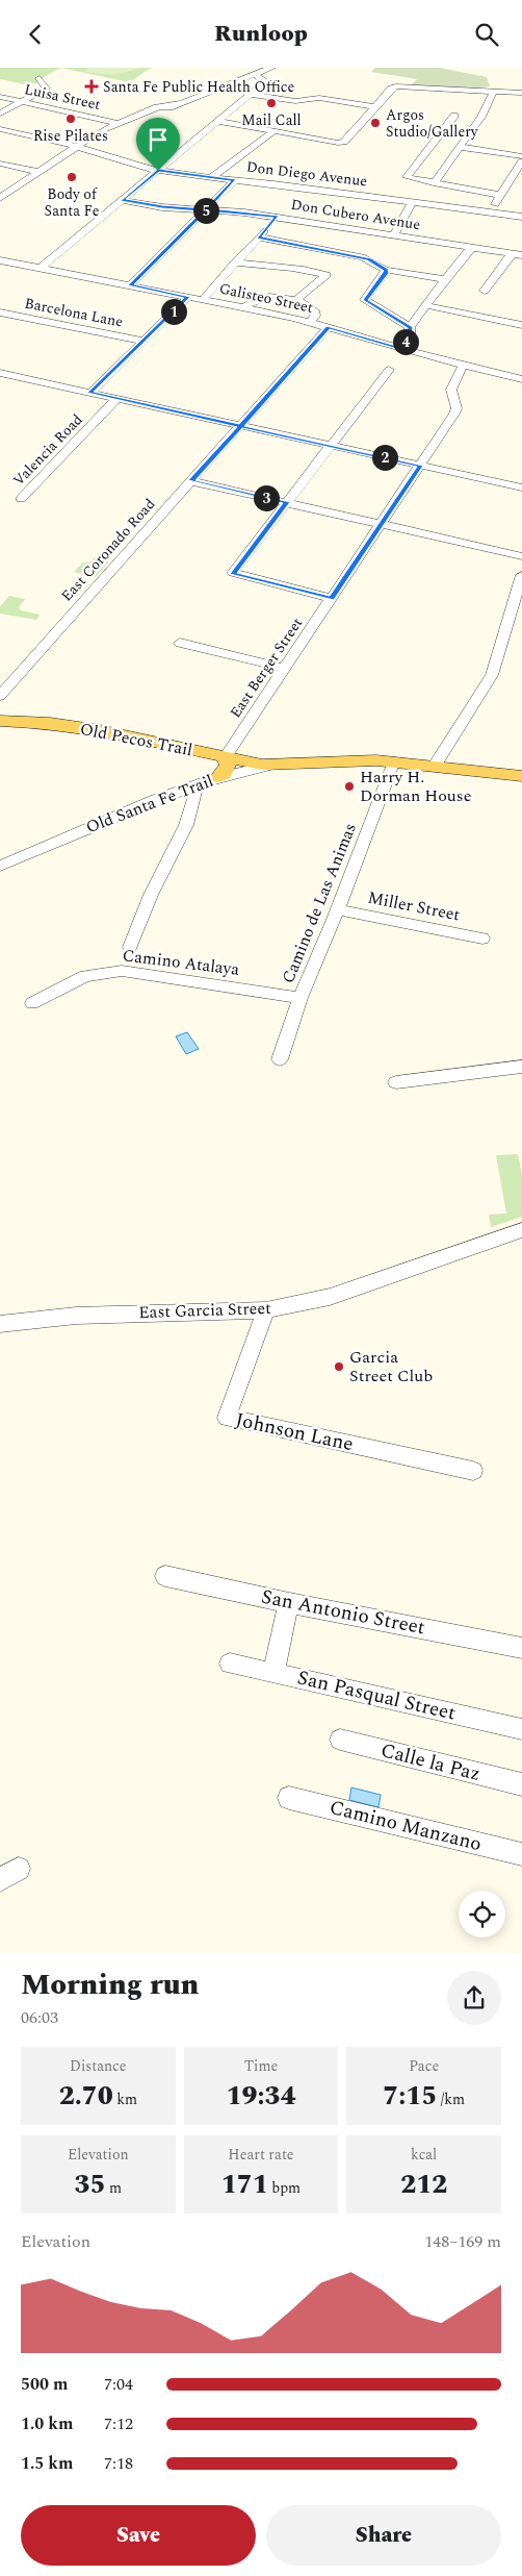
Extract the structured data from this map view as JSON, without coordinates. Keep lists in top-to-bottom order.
{
  "streets": {
    "main road": ["Old Pecos Trail", "Old Santa Fe Trail"],
    "street": [
      "Luisa Street",
      "Don Diego Avenue",
      "Don Cubero Avenue",
      "Galisteo Street",
      "Barcelona Lane",
      "Valencia Road",
      "East Coronado Road",
      "East Berger Street",
      "Camino de Las Animas",
      "Miller Street",
      "Camino Atalaya",
      "East Garcia Street",
      "Johnson Lane",
      "San Antonio Street",
      "San Pasqual Street",
      "Calle la Paz",
      "Camino Manzano"
    ]
  },
  "crossings": [
    ["Galisteo Street", "East Coronado Road"],
    ["Galisteo Street", "East Berger Street"],
    ["East Berger Street", "Old Pecos Trail"],
    ["Old Pecos Trail", "Old Santa Fe Trail"],
    ["Old Santa Fe Trail", "Camino de Las Animas"],
    ["Camino de Las Animas", "Miller Street"],
    ["Camino de Las Animas", "Camino Atalaya"],
    ["East Garcia Street", "Johnson Lane"]
  ],
  "places": {
    "health": ["Santa Fe Public Health Office"],
    "other": [
      "Mail Call",
      "Rise Pilates",
      "Argos Studio/Gallery",
      "Body of Santa Fe",
      "Harry H. Dorman House",
      "Garcia Street Club"
    ]
  },
  "page": {
    "header": "Runloop",
    "pins": [
      "5",
      "1",
      "4",
      "2",
      "3"
    ],
    "heading": ["Morning run", "06:03"],
    "stats": [
      ["Distance", "2.70 km"],
      ["Time", "19:34"],
      ["Pace", "7:15 /km"],
      ["Elevation", "35 m"],
      ["Heart rate", "171 bpm"],
      ["kcal", "212"]
    ],
    "chart": ["Elevation", "148–169 m"],
    "list": [
      {
        "name": "500 m",
        "note": "7:04"
      },
      {
        "name": "1.0 km",
        "note": "7:12"
      },
      {
        "name": "1.5 km",
        "note": "7:18"
      }
    ],
    "buttons": ["Save", "Share"]
  }
}
